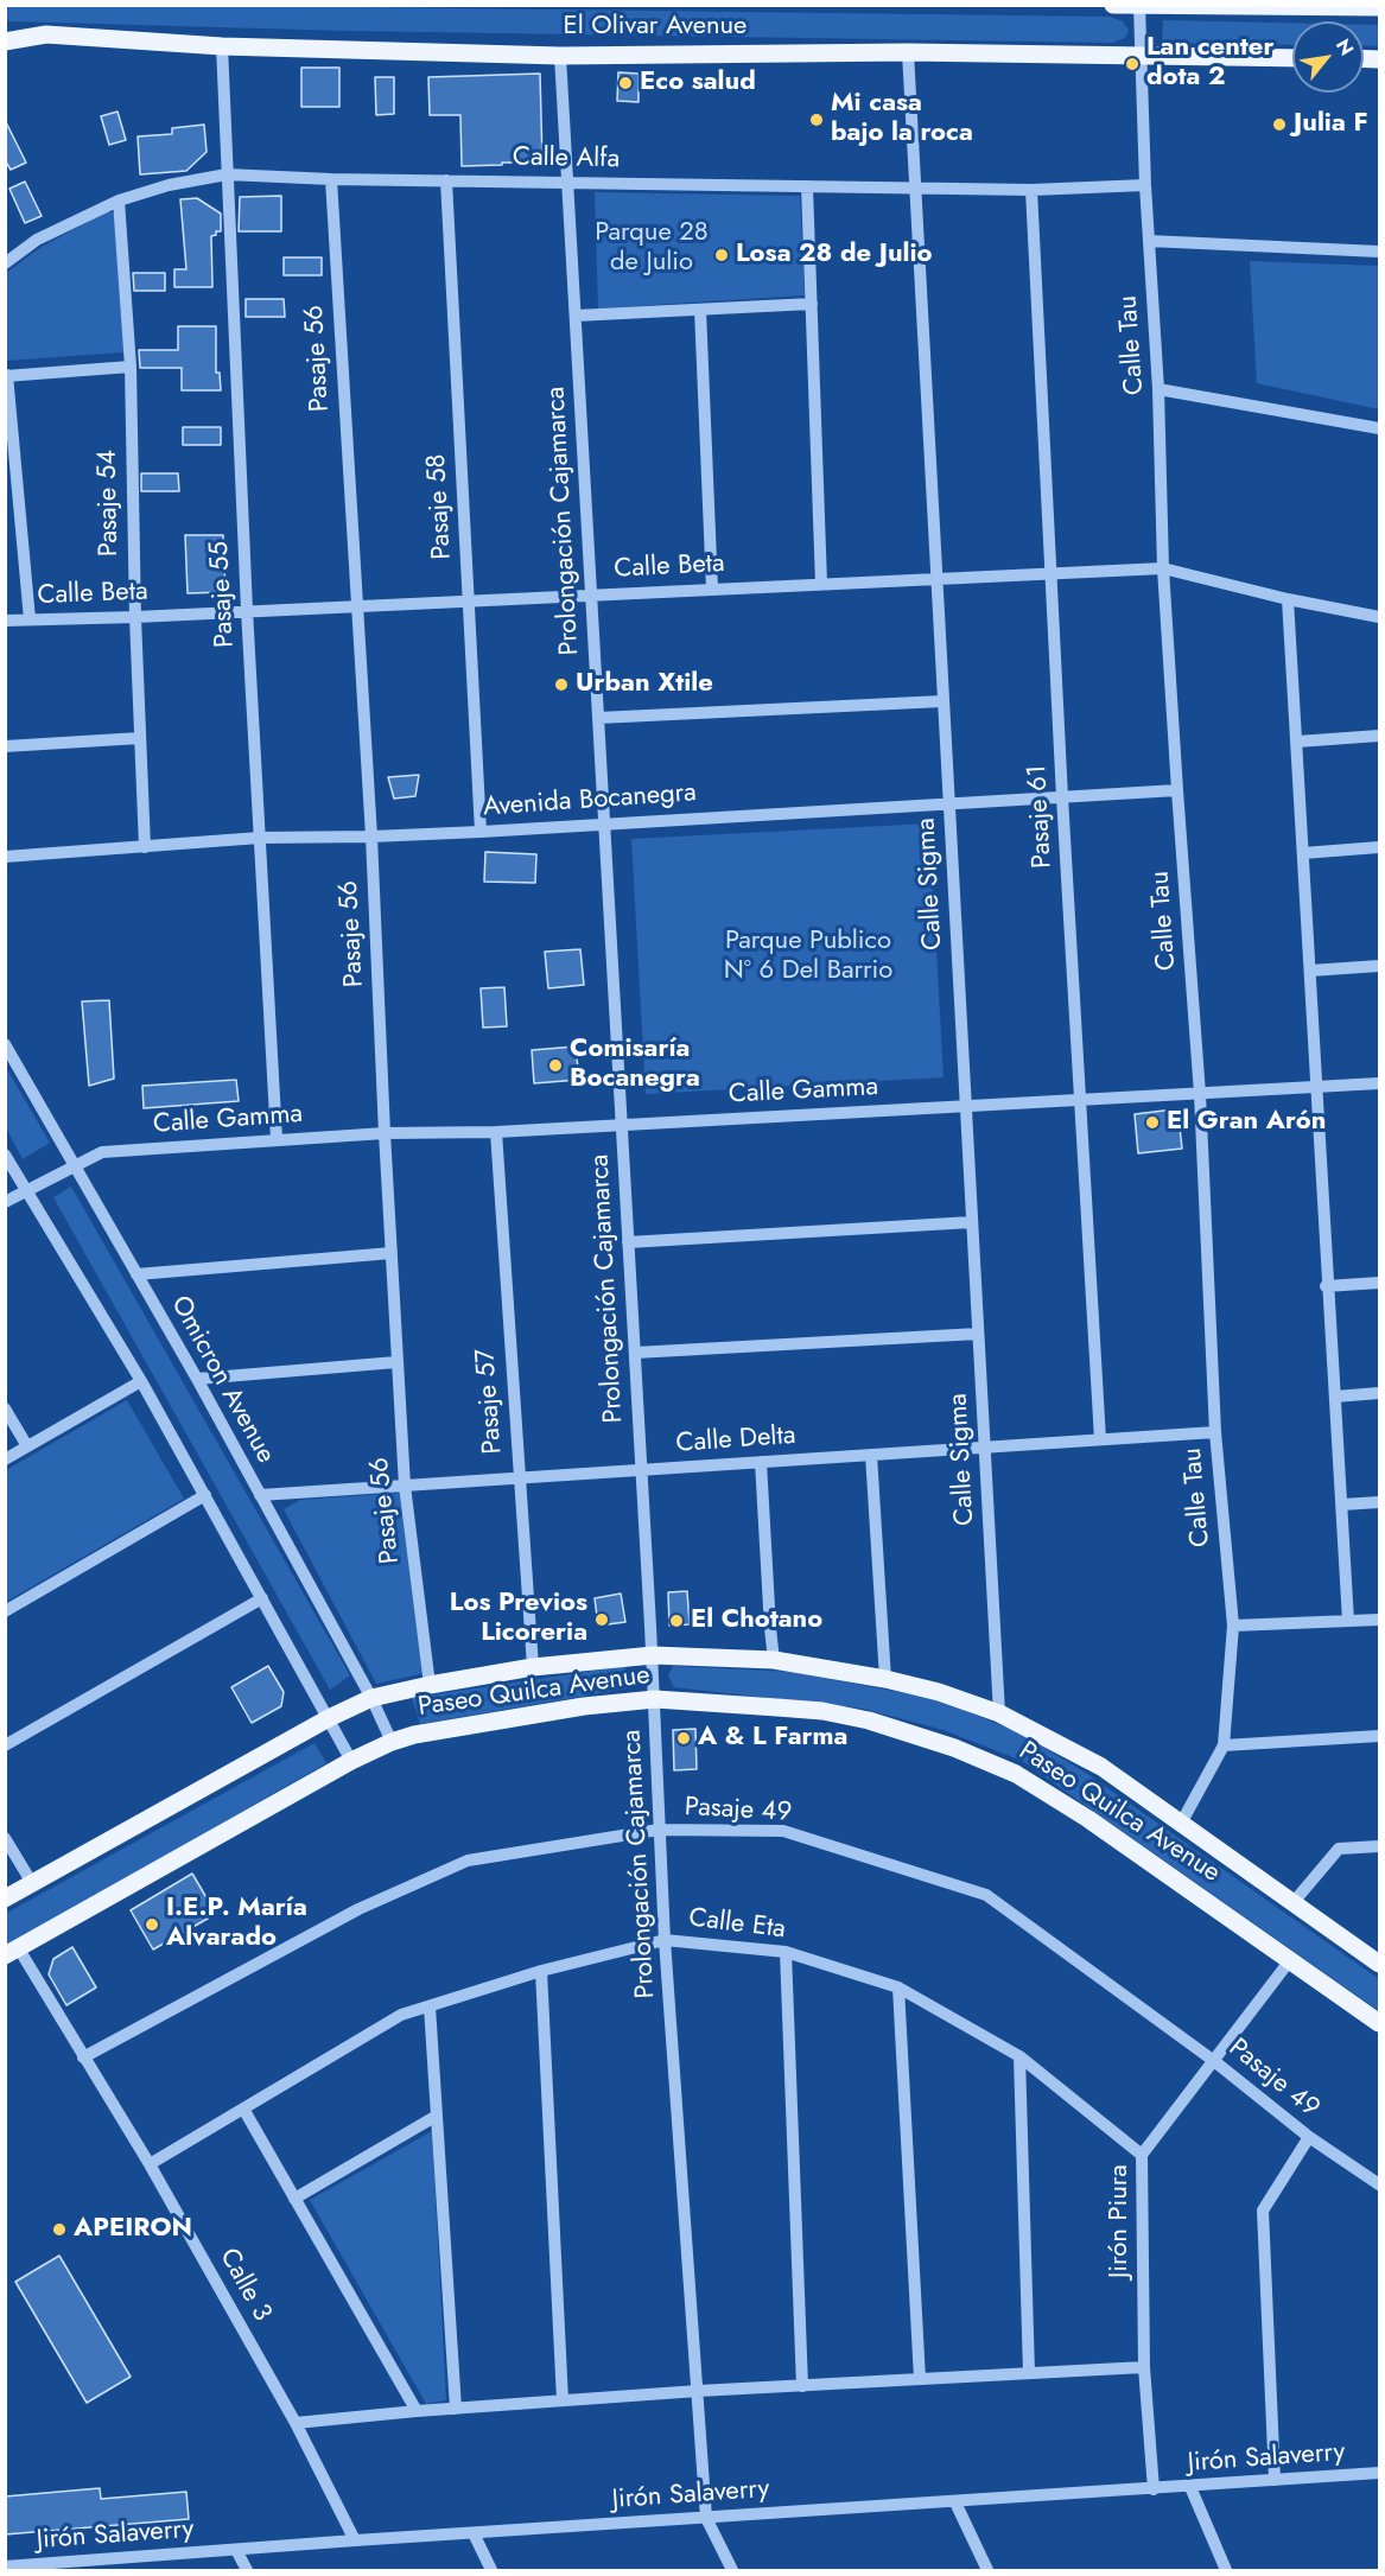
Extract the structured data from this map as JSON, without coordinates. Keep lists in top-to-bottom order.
{
  "streets": {
    "main road": ["El Olivar Avenue", "Paseo Quilca Avenue"],
    "street": [
      "Calle Alfa",
      "Calle Tau",
      "Pasaje 56",
      "Pasaje 54",
      "Pasaje 58",
      "Prolongación Cajamarca",
      "Calle Beta",
      "Pasaje 55",
      "Avenida Bocanegra",
      "Pasaje 61",
      "Calle Sigma",
      "Calle Gamma",
      "Omicron Avenue",
      "Pasaje 57",
      "Calle Delta",
      "Pasaje 49",
      "Calle Eta",
      "Jirón Piura",
      "Calle 3",
      "Jirón Salaverry"
    ]
  },
  "crossings": [
    ["El Olivar Avenue", "Calle Tau"],
    ["El Olivar Avenue", "Prolongación Cajamarca"],
    ["El Olivar Avenue", "Pasaje 55"],
    ["El Olivar Avenue", "Calle Sigma"],
    ["Calle Alfa", "Calle Tau"],
    ["Calle Alfa", "Pasaje 56"],
    ["Calle Alfa", "Pasaje 54"],
    ["Calle Alfa", "Pasaje 58"],
    ["Calle Alfa", "Prolongación Cajamarca"],
    ["Calle Alfa", "Pasaje 55"],
    ["Calle Alfa", "Pasaje 61"],
    ["Calle Alfa", "Calle Sigma"],
    ["Calle Tau", "Calle Beta"],
    ["Calle Tau", "Avenida Bocanegra"],
    ["Calle Tau", "Calle Gamma"],
    ["Calle Tau", "Calle Delta"],
    ["Calle Tau", "Paseo Quilca Avenue"],
    ["Pasaje 56", "Calle Beta"],
    ["Pasaje 56", "Avenida Bocanegra"],
    ["Pasaje 56", "Calle Gamma"],
    ["Pasaje 56", "Calle Delta"],
    ["Pasaje 56", "Paseo Quilca Avenue"],
    ["Pasaje 54", "Calle Beta"],
    ["Pasaje 54", "Avenida Bocanegra"],
    ["Pasaje 58", "Calle Beta"],
    ["Pasaje 58", "Avenida Bocanegra"],
    ["Prolongación Cajamarca", "Calle Beta"],
    ["Prolongación Cajamarca", "Avenida Bocanegra"],
    ["Prolongación Cajamarca", "Calle Gamma"],
    ["Prolongación Cajamarca", "Calle Delta"],
    ["Prolongación Cajamarca", "Paseo Quilca Avenue"],
    ["Prolongación Cajamarca", "Pasaje 49"],
    ["Prolongación Cajamarca", "Calle Eta"],
    ["Prolongación Cajamarca", "Jirón Salaverry"],
    ["Calle Beta", "Pasaje 55"],
    ["Calle Beta", "Pasaje 61"],
    ["Calle Beta", "Calle Sigma"],
    ["Pasaje 55", "Avenida Bocanegra"],
    ["Pasaje 55", "Calle Gamma"],
    ["Avenida Bocanegra", "Pasaje 61"],
    ["Avenida Bocanegra", "Calle Sigma"],
    ["Pasaje 61", "Calle Gamma"],
    ["Pasaje 61", "Calle Delta"],
    ["Calle Sigma", "Calle Gamma"],
    ["Calle Sigma", "Calle Delta"],
    ["Calle Sigma", "Paseo Quilca Avenue"],
    ["Calle Gamma", "Omicron Avenue"],
    ["Calle Gamma", "Pasaje 57"],
    ["Omicron Avenue", "Calle Delta"],
    ["Omicron Avenue", "Paseo Quilca Avenue"],
    ["Pasaje 57", "Calle Delta"],
    ["Pasaje 57", "Paseo Quilca Avenue"],
    ["Paseo Quilca Avenue", "Jirón Piura"],
    ["Paseo Quilca Avenue", "Calle 3"],
    ["Pasaje 49", "Jirón Piura"],
    ["Pasaje 49", "Calle 3"],
    ["Calle Eta", "Jirón Piura"],
    ["Calle Eta", "Calle 3"],
    ["Jirón Piura", "Jirón Salaverry"],
    ["Calle 3", "Jirón Salaverry"]
  ],
  "parks": ["Parque 28 de Julio", "Parque Publico N° 6 Del Barrio"],
  "places": [
    "Lan center dota 2",
    "Eco salud",
    "Mi casa bajo la roca",
    "Julia F",
    "Losa 28 de Julio",
    "Urban Xtile",
    "Comisaría Bocanegra",
    "El Gran Arón",
    "Los Previos Licoreria",
    "El Chotano",
    "A & L Farma",
    "I.E.P. María Alvarado",
    "APEIRON"
  ],
  "north": "top right"
}
